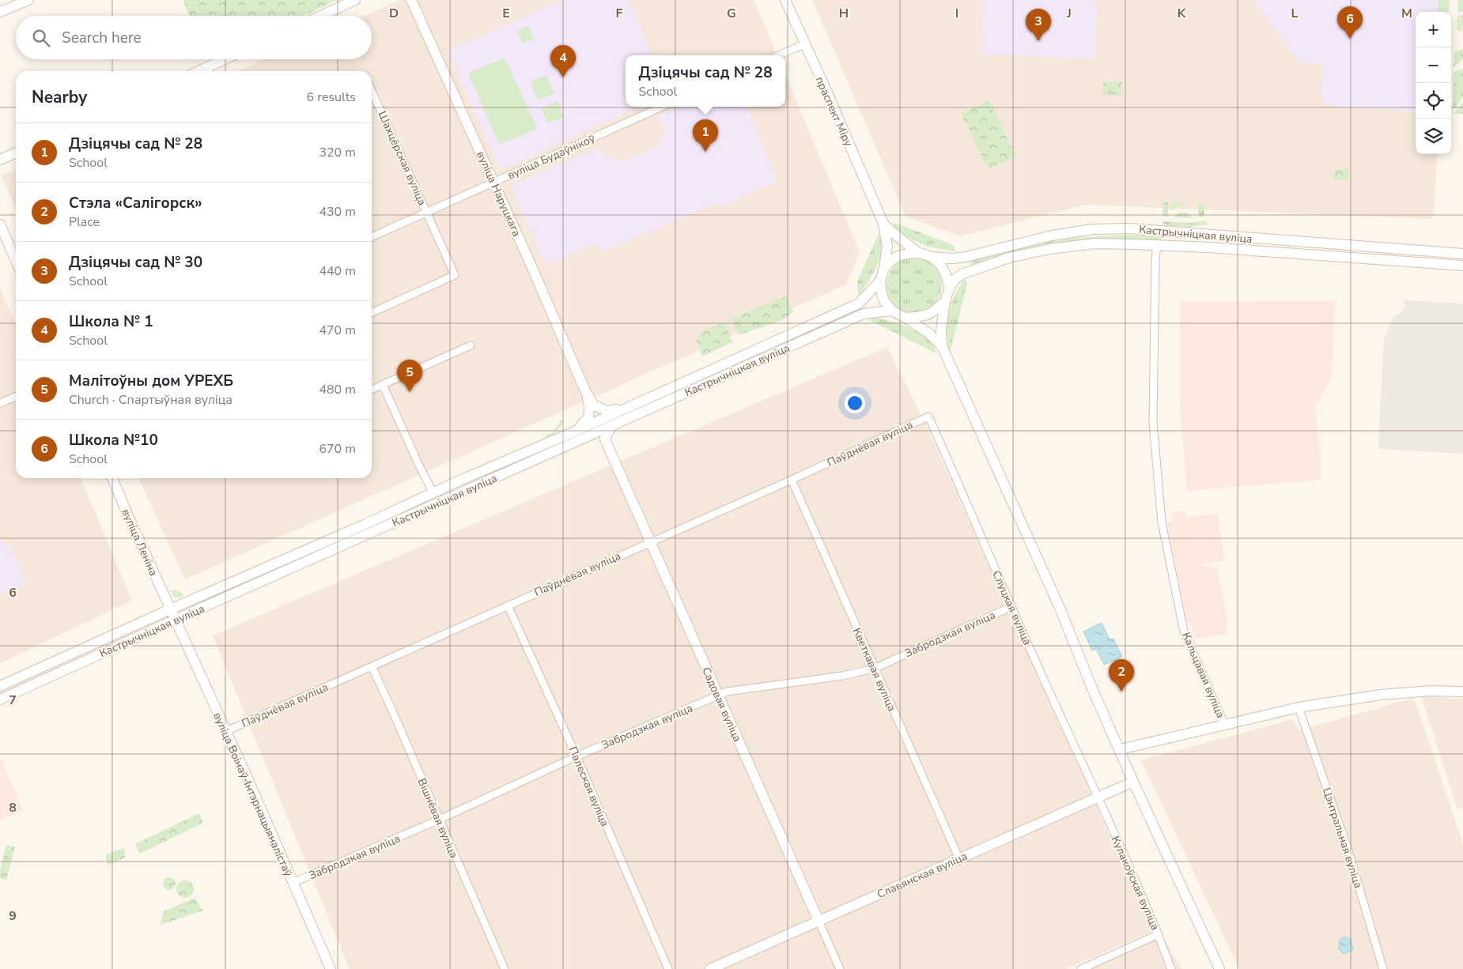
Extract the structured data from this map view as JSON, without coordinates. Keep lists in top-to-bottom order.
{
  "streets": {
    "main road": [
      "праспект Міру",
      "вуліца Наруцкага",
      "Кастрычніцкая вуліца",
      "вуліца Леніна",
      "Кальцавая вуліца",
      "Садовая вуліца",
      "вуліца Воінаў-Інтэрнацыяналістаў",
      "Славянская вуліца"
    ],
    "street": [
      "вуліца Будаўнікоў",
      "Шахцёрская вуліца",
      "Паўднёвая вуліца",
      "Слуцкая вуліца",
      "Забродзкая вуліца",
      "Кветкавая вуліца",
      "Палеская вуліца",
      "Вішнёвая вуліца",
      "Цэнтральная вуліца",
      "Кулакоўская вуліца"
    ]
  },
  "crossings": [
    ["вуліца Будаўнікоў", "Шахцёрская вуліца"],
    ["вуліца Будаўнікоў", "вуліца Наруцкага"],
    ["Кастрычніцкая вуліца", "вуліца Леніна"],
    ["Кастрычніцкая вуліца", "Кальцавая вуліца"],
    ["Кастрычніцкая вуліца", "вуліца Воінаў-Інтэрнацыяналістаў"],
    ["Паўднёвая вуліца", "Слуцкая вуліца"],
    ["Паўднёвая вуліца", "Кветкавая вуліца"],
    ["Паўднёвая вуліца", "Садовая вуліца"],
    ["Паўднёвая вуліца", "Палеская вуліца"],
    ["Паўднёвая вуліца", "вуліца Воінаў-Інтэрнацыяналістаў"],
    ["Паўднёвая вуліца", "Вішнёвая вуліца"],
    ["вуліца Леніна", "вуліца Воінаў-Інтэрнацыяналістаў"],
    ["Слуцкая вуліца", "Забродзкая вуліца"],
    ["Слуцкая вуліца", "Славянская вуліца"],
    ["Слуцкая вуліца", "Кулакоўская вуліца"],
    ["Забродзкая вуліца", "Кветкавая вуліца"],
    ["Забродзкая вуліца", "Садовая вуліца"],
    ["Забродзкая вуліца", "Палеская вуліца"],
    ["Забродзкая вуліца", "вуліца Воінаў-Інтэрнацыяналістаў"],
    ["Забродзкая вуліца", "Вішнёвая вуліца"],
    ["Кветкавая вуліца", "Славянская вуліца"],
    ["Садовая вуліца", "Славянская вуліца"],
    ["Славянская вуліца", "Кулакоўская вуліца"]
  ],
  "page": {
    "pins": [
      "6",
      "3",
      "4",
      "1",
      "5",
      "2"
    ],
    "map_buttons": ["+", "−"],
    "search": "Search here",
    "popup": ["Дзіцячы сад № 28", "School"],
    "heading": ["Nearby", "6 results"],
    "list": [
      {
        "mark": "1",
        "name": "Дзіцячы сад № 28",
        "note": "School",
        "value": "320 m"
      },
      {
        "mark": "2",
        "name": "Стэла «Салігорск»",
        "note": "Place",
        "value": "430 m"
      },
      {
        "mark": "3",
        "name": "Дзіцячы сад № 30",
        "note": "School",
        "value": "440 m"
      },
      {
        "mark": "4",
        "name": "Школа № 1",
        "note": "School",
        "value": "470 m"
      },
      {
        "mark": "5",
        "name": "Малітоўны дом УРЕХБ",
        "note": "Church · Спартыўная вуліца",
        "value": "480 m"
      },
      {
        "mark": "6",
        "name": "Школа №10",
        "note": "School",
        "value": "670 m"
      }
    ]
  },
  "grid": {
    "columns": [
      "D",
      "E",
      "F",
      "G",
      "H",
      "I",
      "J",
      "K",
      "L",
      "M"
    ],
    "rows": [
      "6",
      "7",
      "8",
      "9"
    ]
  }
}
